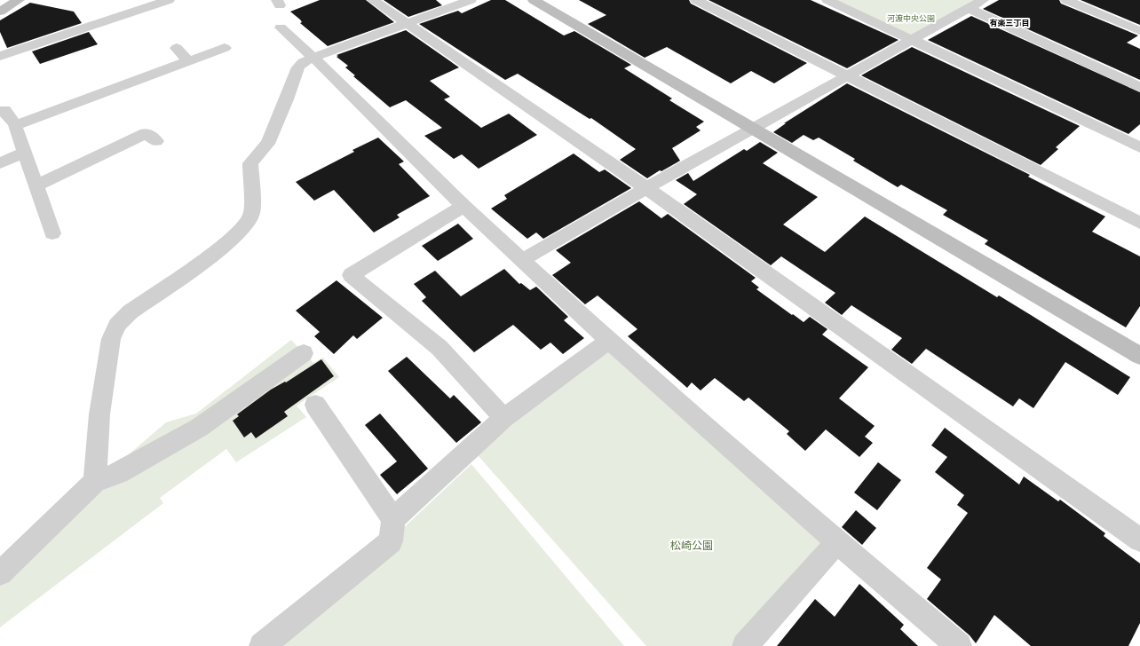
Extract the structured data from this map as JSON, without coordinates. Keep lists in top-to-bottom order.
{
  "districts": ["有楽三丁目"],
  "parks": ["河渡中央公園", "松崎公園"]
}
